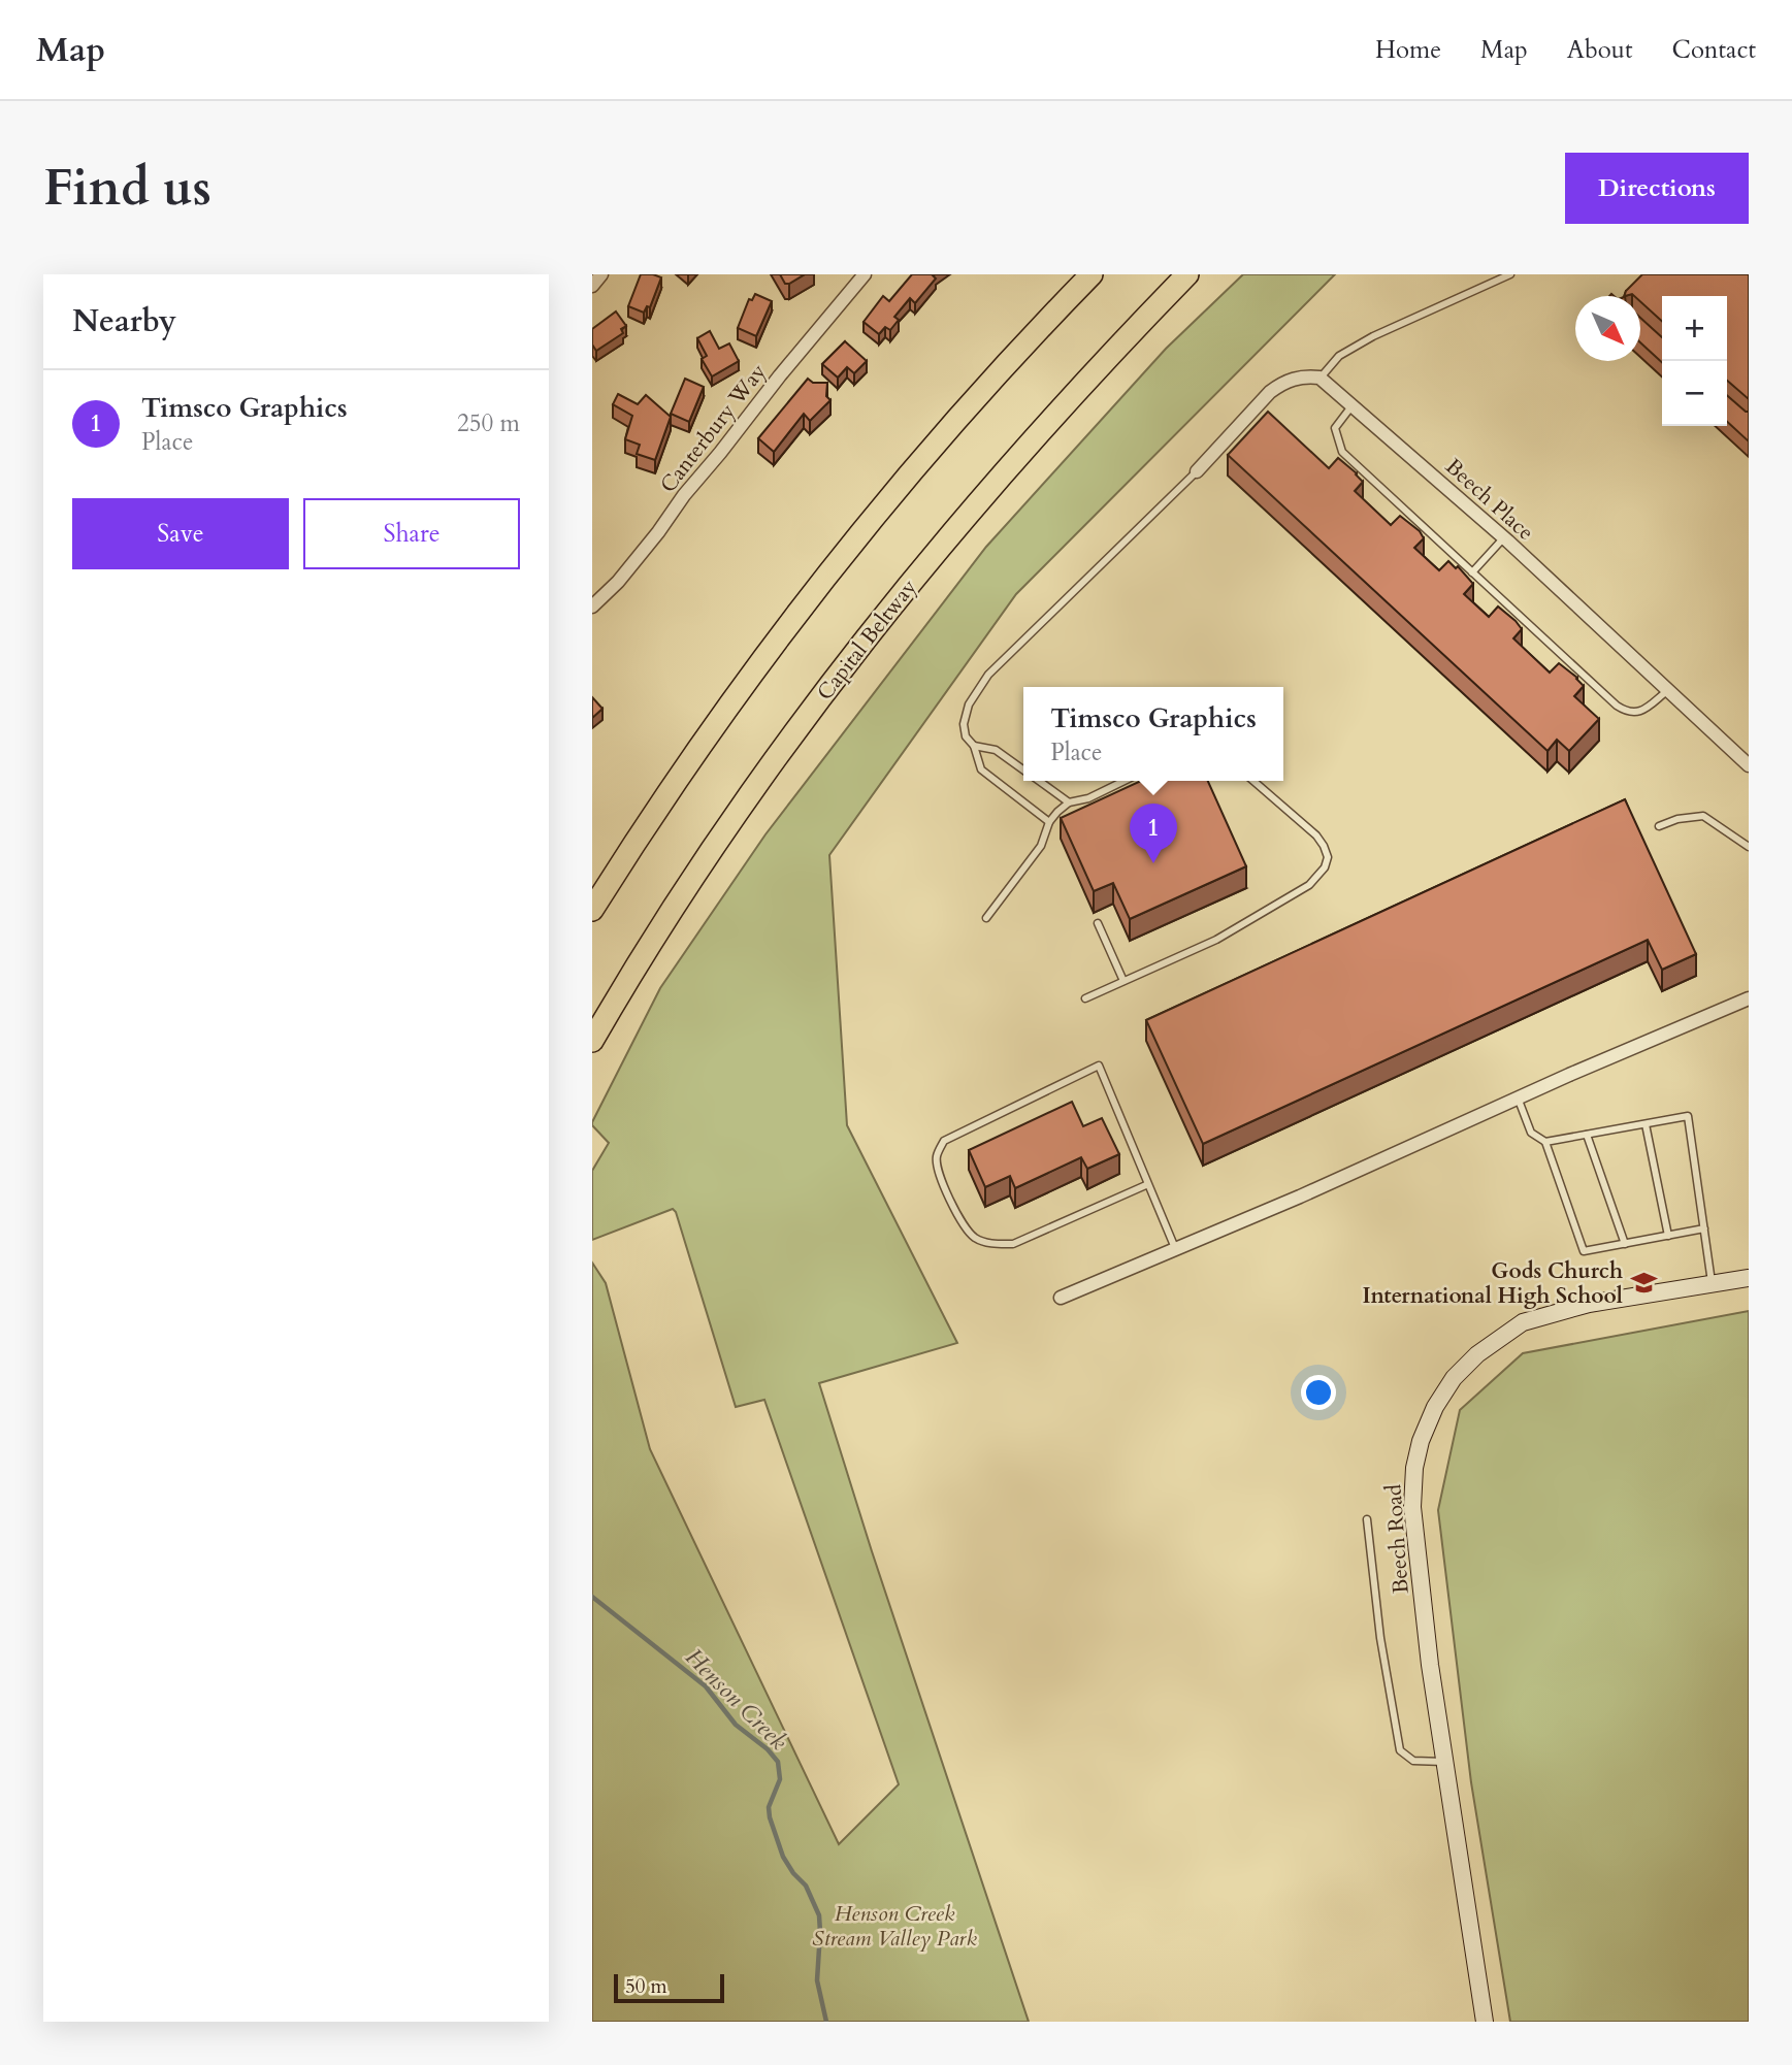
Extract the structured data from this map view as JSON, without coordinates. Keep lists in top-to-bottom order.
{
  "streets": {
    "highway": ["Capital Beltway"],
    "street": ["Canterbury Way", "Beech Place", "Beech Road"]
  },
  "water": ["Henson Creek"],
  "parks": ["Henson Creek Stream Valley Park"],
  "places": {
    "school or university": ["Gods Church International High School"]
  },
  "scale_bar": "50 m",
  "north": "bottom right",
  "page": {
    "header": "Map",
    "nav": [
      "Home",
      "Map",
      "About",
      "Contact"
    ],
    "buttons": [
      "Directions",
      ["Save", "Share"]
    ],
    "title": "Find us",
    "heading": "Nearby",
    "map_buttons": ["+", "−"],
    "list": [
      {
        "mark": "1",
        "name": "Timsco Graphics",
        "note": "Place",
        "value": "250 m"
      }
    ],
    "popup": ["Timsco Graphics", "Place"],
    "pins": "1",
    "scale": "50 m"
  }
}
